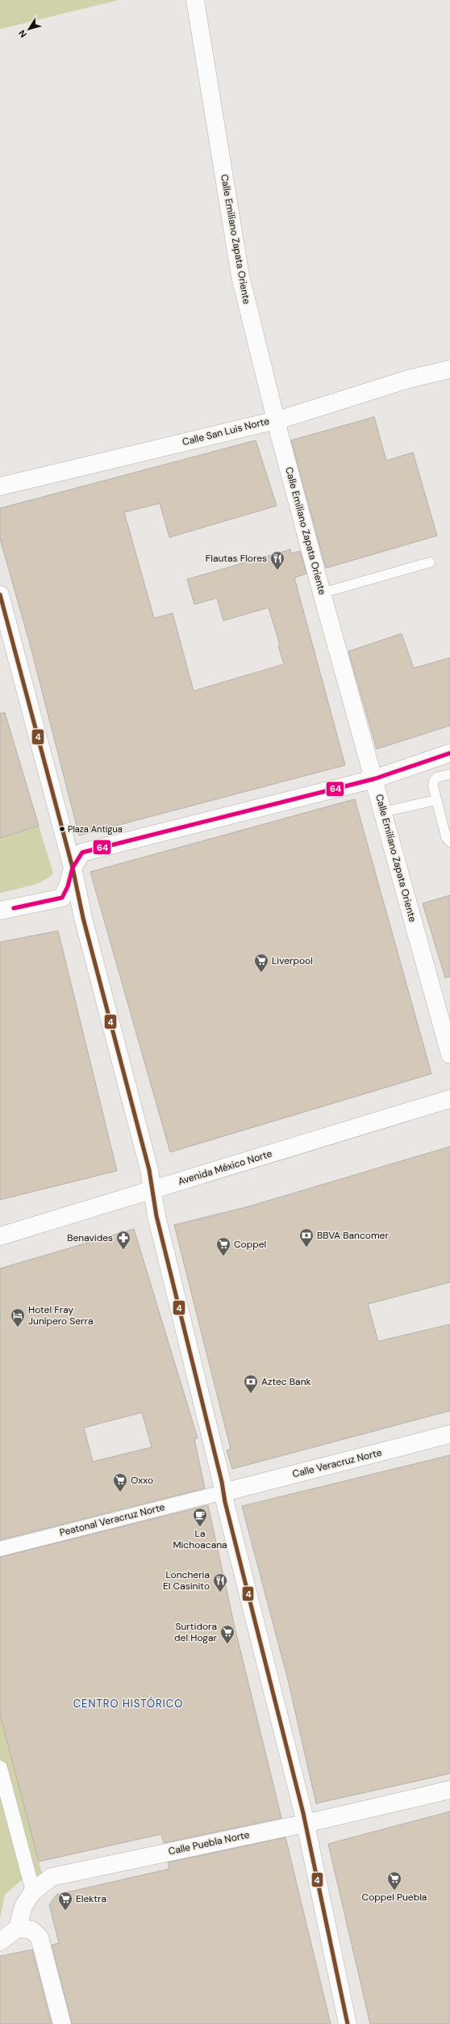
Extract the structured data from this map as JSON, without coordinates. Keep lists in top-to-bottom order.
{
  "streets": {
    "street": [
      "Calle Emiliano Zapata Oriente",
      "Calle San Luis Norte",
      "Avenida México Norte",
      "Calle Veracruz Norte",
      "Peatonal Veracruz Norte",
      "Calle Puebla Norte"
    ]
  },
  "crossings": [
    ["Calle Emiliano Zapata Oriente", "Calle San Luis Norte"],
    ["Calle Veracruz Norte", "Peatonal Veracruz Norte"]
  ],
  "districts": ["CENTRO HISTÓRICO"],
  "places": {
    "restaurant": ["Flautas Flores", "Loncheria El Casinito"],
    "other": ["Plaza Antigua"],
    "supermarket": [
      "Liverpool",
      "Coppel",
      "Oxxo",
      "Surtidora del Hogar",
      "Coppel Puebla",
      "Elektra"
    ],
    "bank": ["BBVA Bancomer", "Aztec Bank"],
    "pharmacy": ["Benavides"],
    "hotel": ["Hotel Fray Junípero Serra"],
    "cafe": ["La Michoacana"]
  },
  "lines": ["transit line 4", "transit line 64"],
  "north": "bottom left"
}
